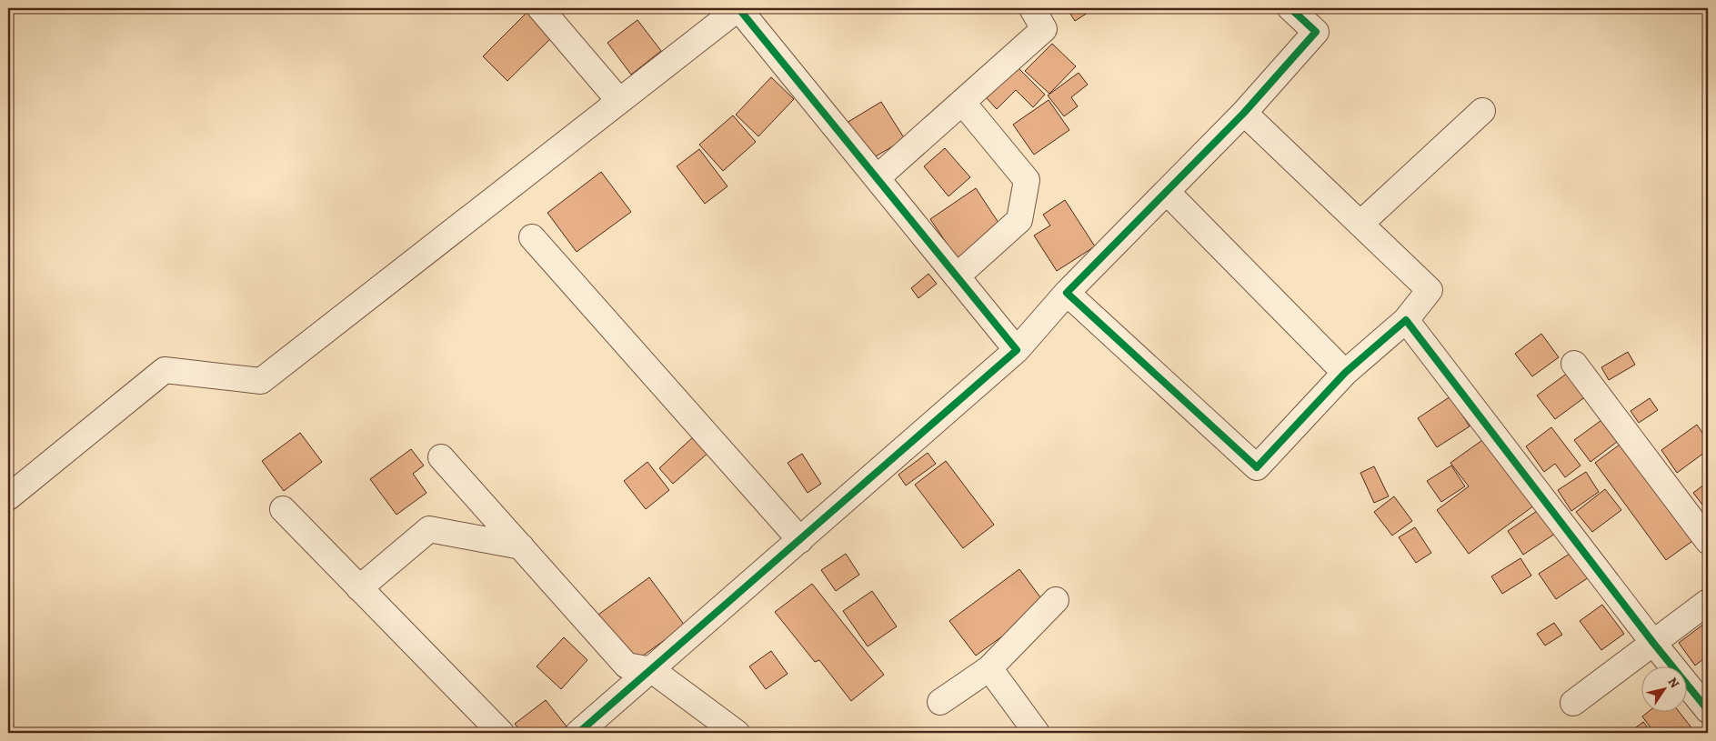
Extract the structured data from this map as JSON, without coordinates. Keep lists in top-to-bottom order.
{
  "north": "top right"
}
